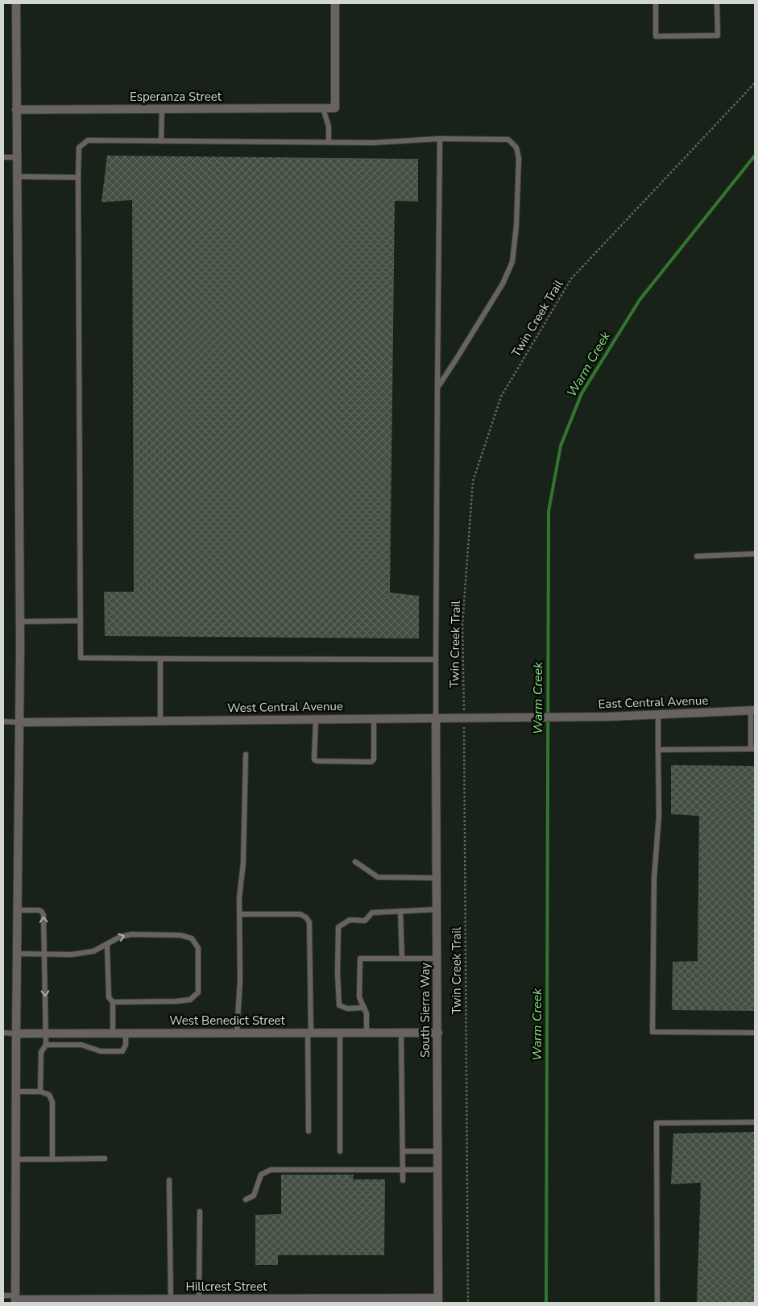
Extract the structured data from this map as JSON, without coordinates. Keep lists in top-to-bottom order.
{
  "streets": {
    "street": [
      "Esperanza Street",
      "East Central Avenue",
      "West Central Avenue",
      "South Sierra Way",
      "West Benedict Street",
      "Hillcrest Street"
    ],
    "path": ["Twin Creek Trail"]
  },
  "crossings": [
    ["Twin Creek Trail", "West Central Avenue"],
    ["East Central Avenue", "West Central Avenue"],
    ["West Central Avenue", "South Sierra Way"],
    ["South Sierra Way", "West Benedict Street"],
    ["South Sierra Way", "Hillcrest Street"]
  ],
  "water": ["Warm Creek"]
}
